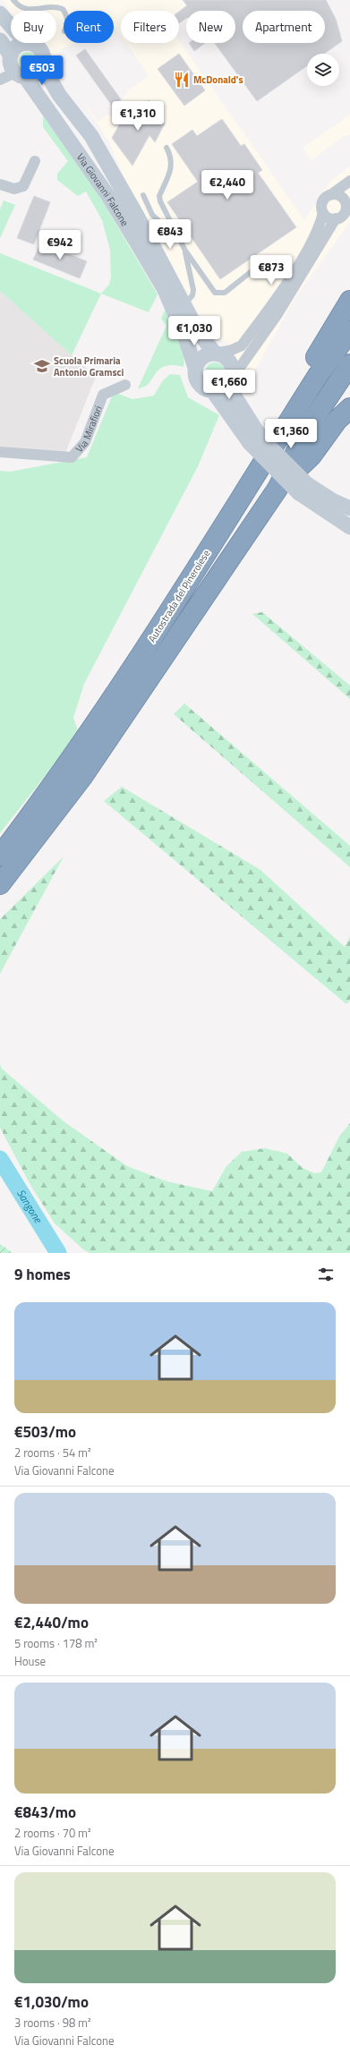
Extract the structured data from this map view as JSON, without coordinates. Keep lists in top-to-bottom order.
{
  "streets": {
    "highway": ["Autostrada del Pinerolese"],
    "street": ["Via Giovanni Falcone", "Via Mirafiori"]
  },
  "water": ["Sangone"],
  "places": {
    "restaurant": ["McDonald's"],
    "school or university": ["Scuola Primaria Antonio Gramsci"]
  },
  "page": {
    "chip": [
      "Buy",
      "Rent",
      "Filters",
      "New",
      "Apartment"
    ],
    "price": [
      "€503",
      "€1,310",
      "€2,440",
      "€843",
      "€942",
      "€873",
      "€1,030",
      "€1,660",
      "€1,360"
    ],
    "heading": "9 homes",
    "list": [
      {
        "name": "€503/mo",
        "note": "2 rooms · 54 m² · Via Giovanni Falcone"
      },
      {
        "name": "€2,440/mo",
        "note": "5 rooms · 178 m² · House"
      },
      {
        "name": "€843/mo",
        "note": "2 rooms · 70 m² · Via Giovanni Falcone"
      },
      {
        "name": "€1,030/mo",
        "note": "3 rooms · 98 m² · Via Giovanni Falcone"
      }
    ]
  }
}
